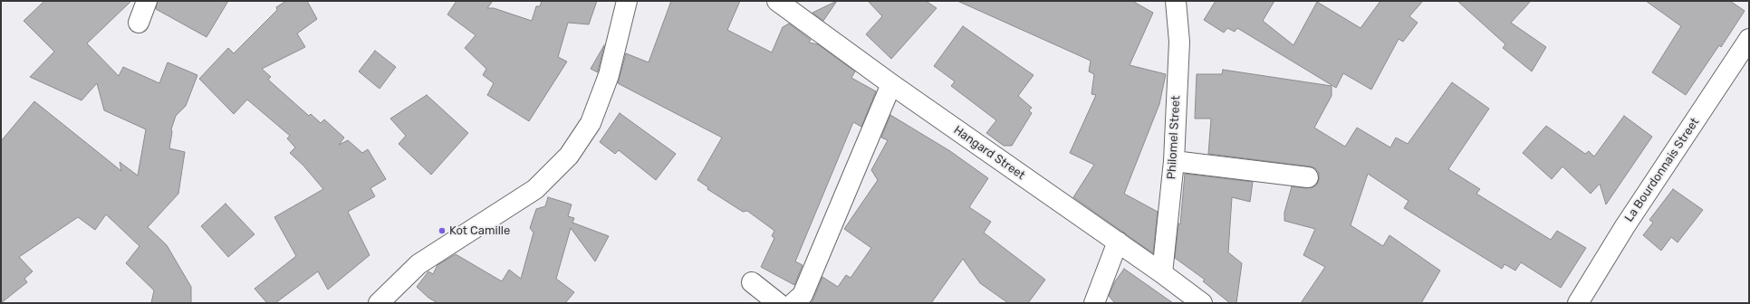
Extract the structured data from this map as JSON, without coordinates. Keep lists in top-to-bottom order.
{
  "streets": {
    "street": ["Philomel Street", "Hangard Street", "La Bourdonnais Street"]
  },
  "crossings": [
    ["Philomel Street", "Hangard Street"]
  ],
  "places": ["Kot Camille"]
}
